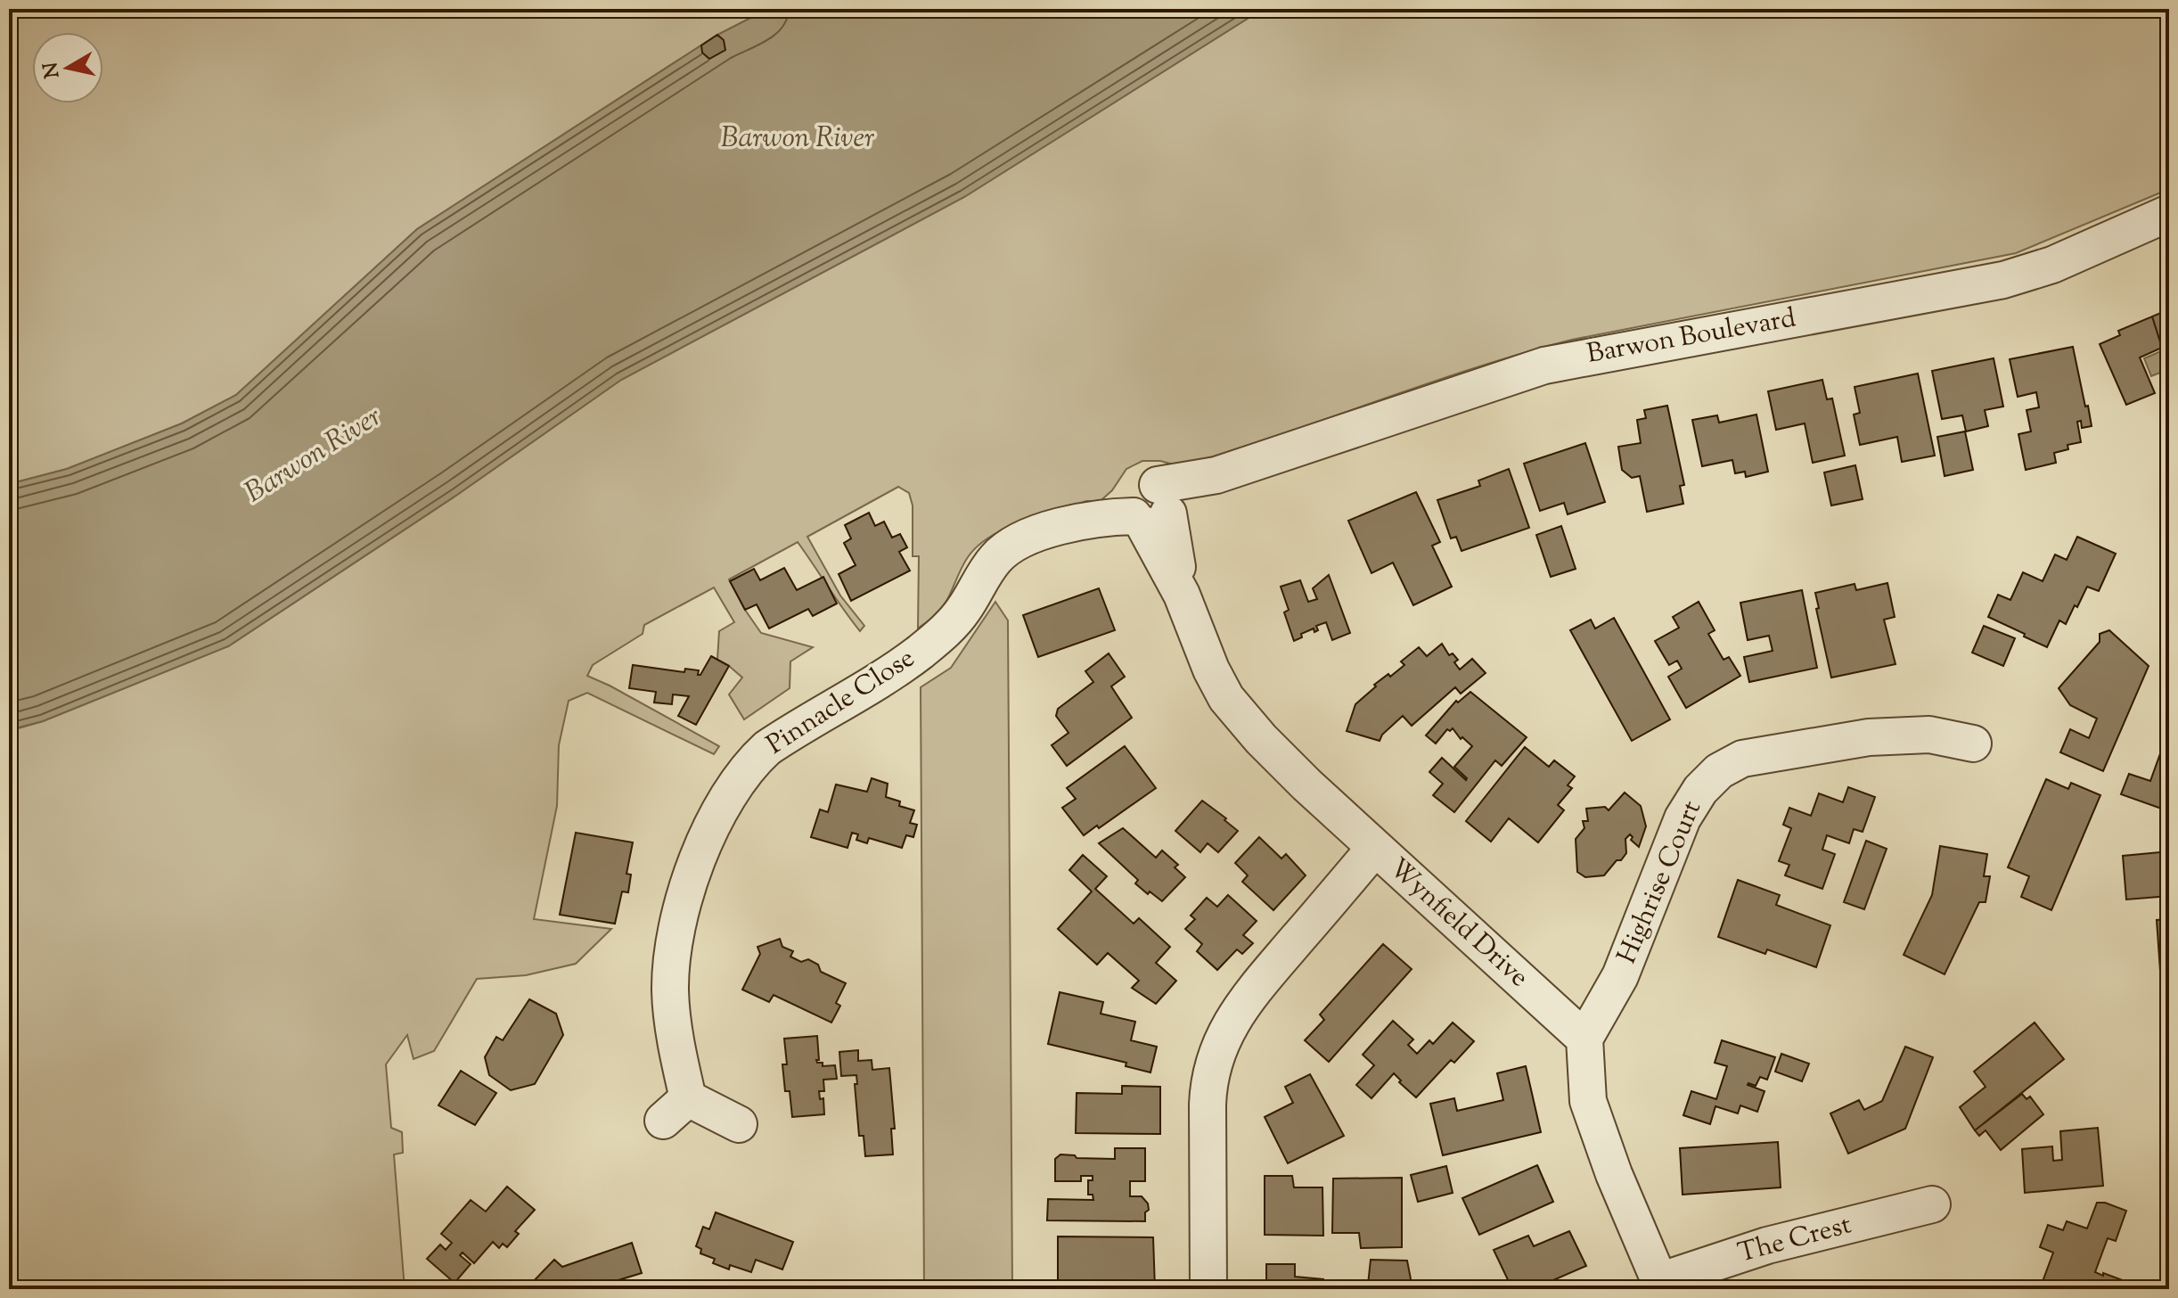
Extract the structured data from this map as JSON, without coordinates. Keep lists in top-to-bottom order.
{
  "streets": {
    "street": [
      "Barwon Boulevard",
      "Pinnacle Close",
      "Highrise Court",
      "Wynfield Drive",
      "The Crest"
    ]
  },
  "crossings": [
    ["Barwon Boulevard", "Pinnacle Close"],
    ["Barwon Boulevard", "Wynfield Drive"],
    ["Pinnacle Close", "Wynfield Drive"],
    ["Highrise Court", "Wynfield Drive"]
  ],
  "water": ["Barwon River"],
  "north": "left"
}
